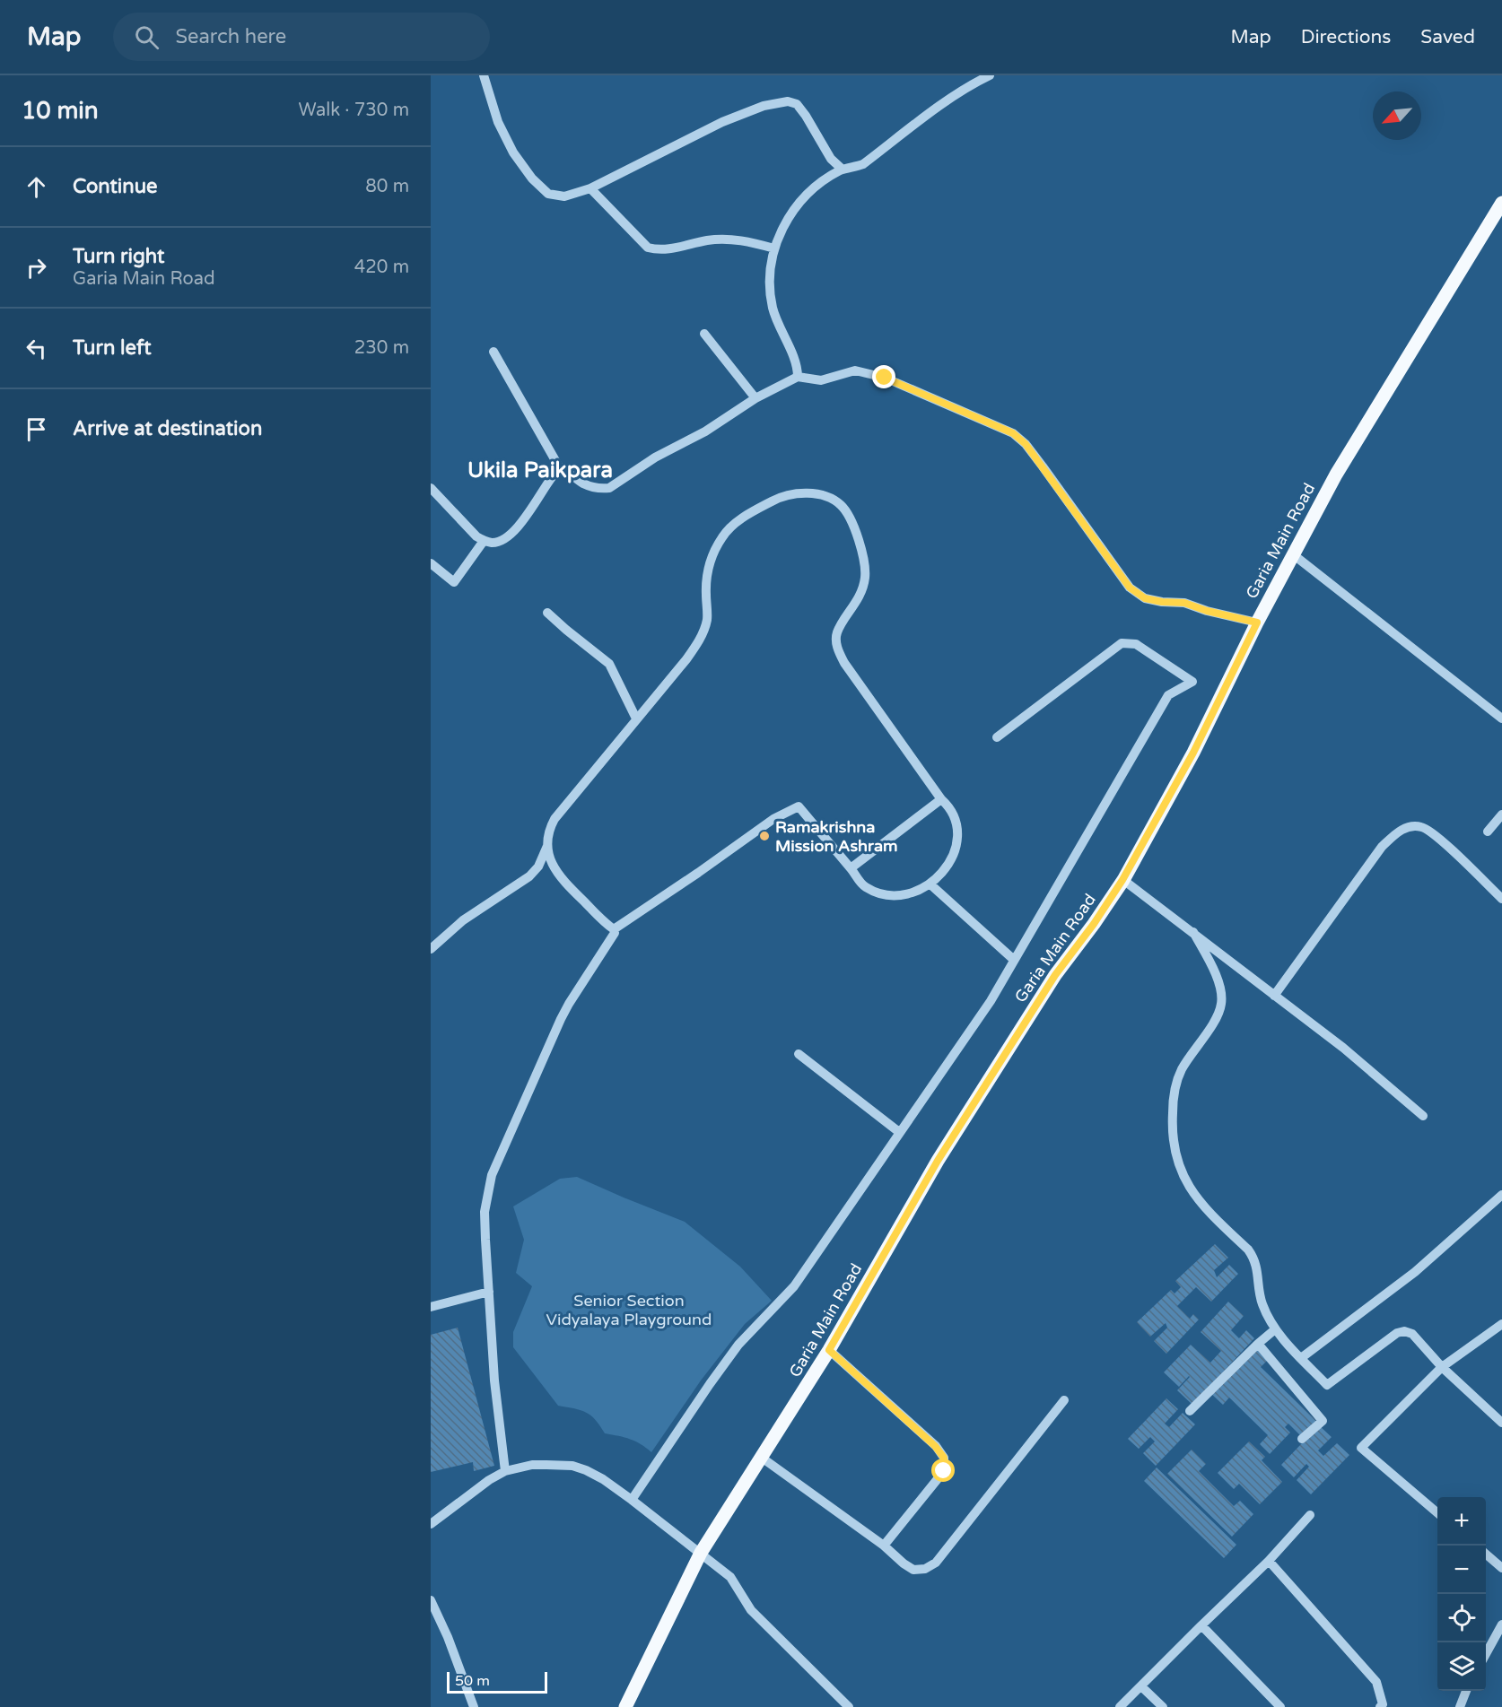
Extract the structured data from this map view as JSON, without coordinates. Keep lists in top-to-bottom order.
{
  "streets": {
    "main road": ["Garia Main Road"]
  },
  "districts": ["Ukila Paikpara"],
  "parks": ["Senior Section Vidyalaya Playground"],
  "places": ["Ramakrishna Mission Ashram"],
  "scale_bar": "50 m",
  "north": "bottom left",
  "page": {
    "header": "Map",
    "search": "Search here",
    "nav": ["Map", "Directions", "Saved"],
    "heading": ["10 min", "Walk · 730 m"],
    "list": [
      ["Continue", "80 m"],
      ["Turn right", "Garia Main Road", "420 m"],
      ["Turn left", "230 m"],
      "Arrive at destination"
    ],
    "map_buttons": ["+", "−"],
    "scale": "50 m"
  }
}
